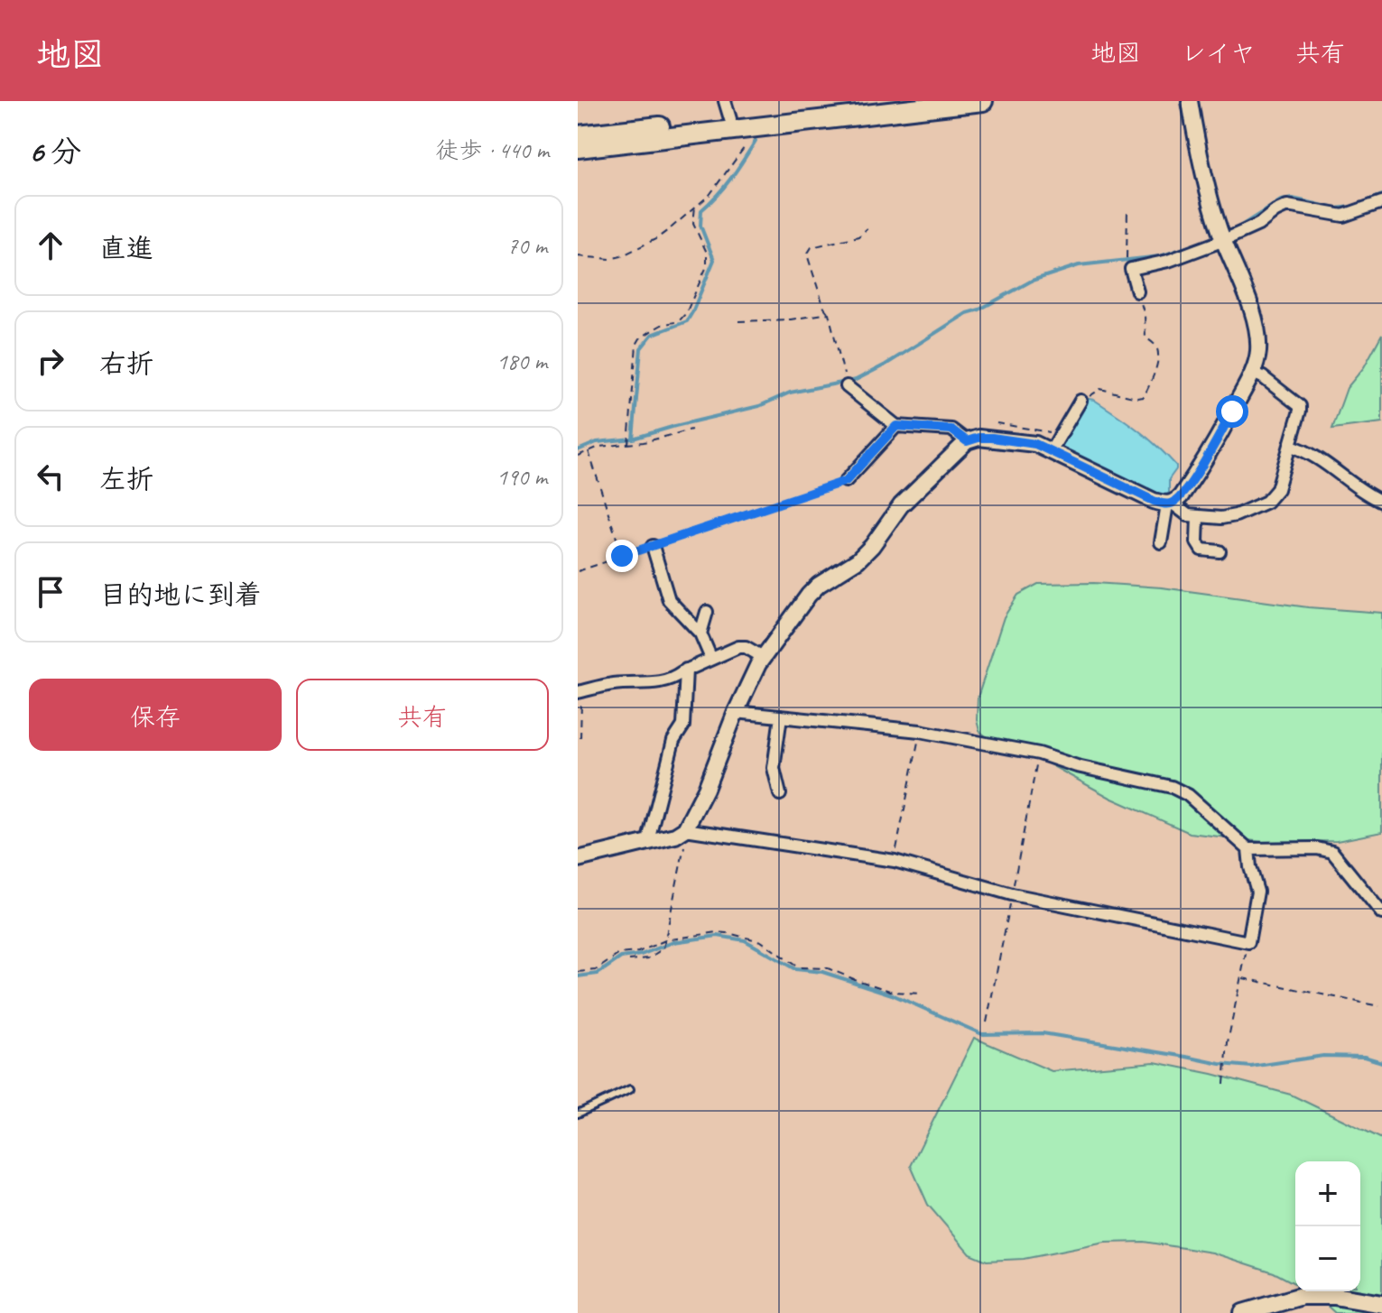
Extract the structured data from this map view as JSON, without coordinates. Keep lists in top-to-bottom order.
{
  "page": {
    "header": "地図",
    "nav": ["地図", "レイヤ", "共有"],
    "heading": ["6 分", "徒歩 · 440 m"],
    "list": [
      ["直進", "70 m"],
      ["右折", "180 m"],
      ["左折", "190 m"],
      "目的地に到着"
    ],
    "buttons": ["保存", "共有"],
    "map_buttons": ["+", "−"]
  }
}
